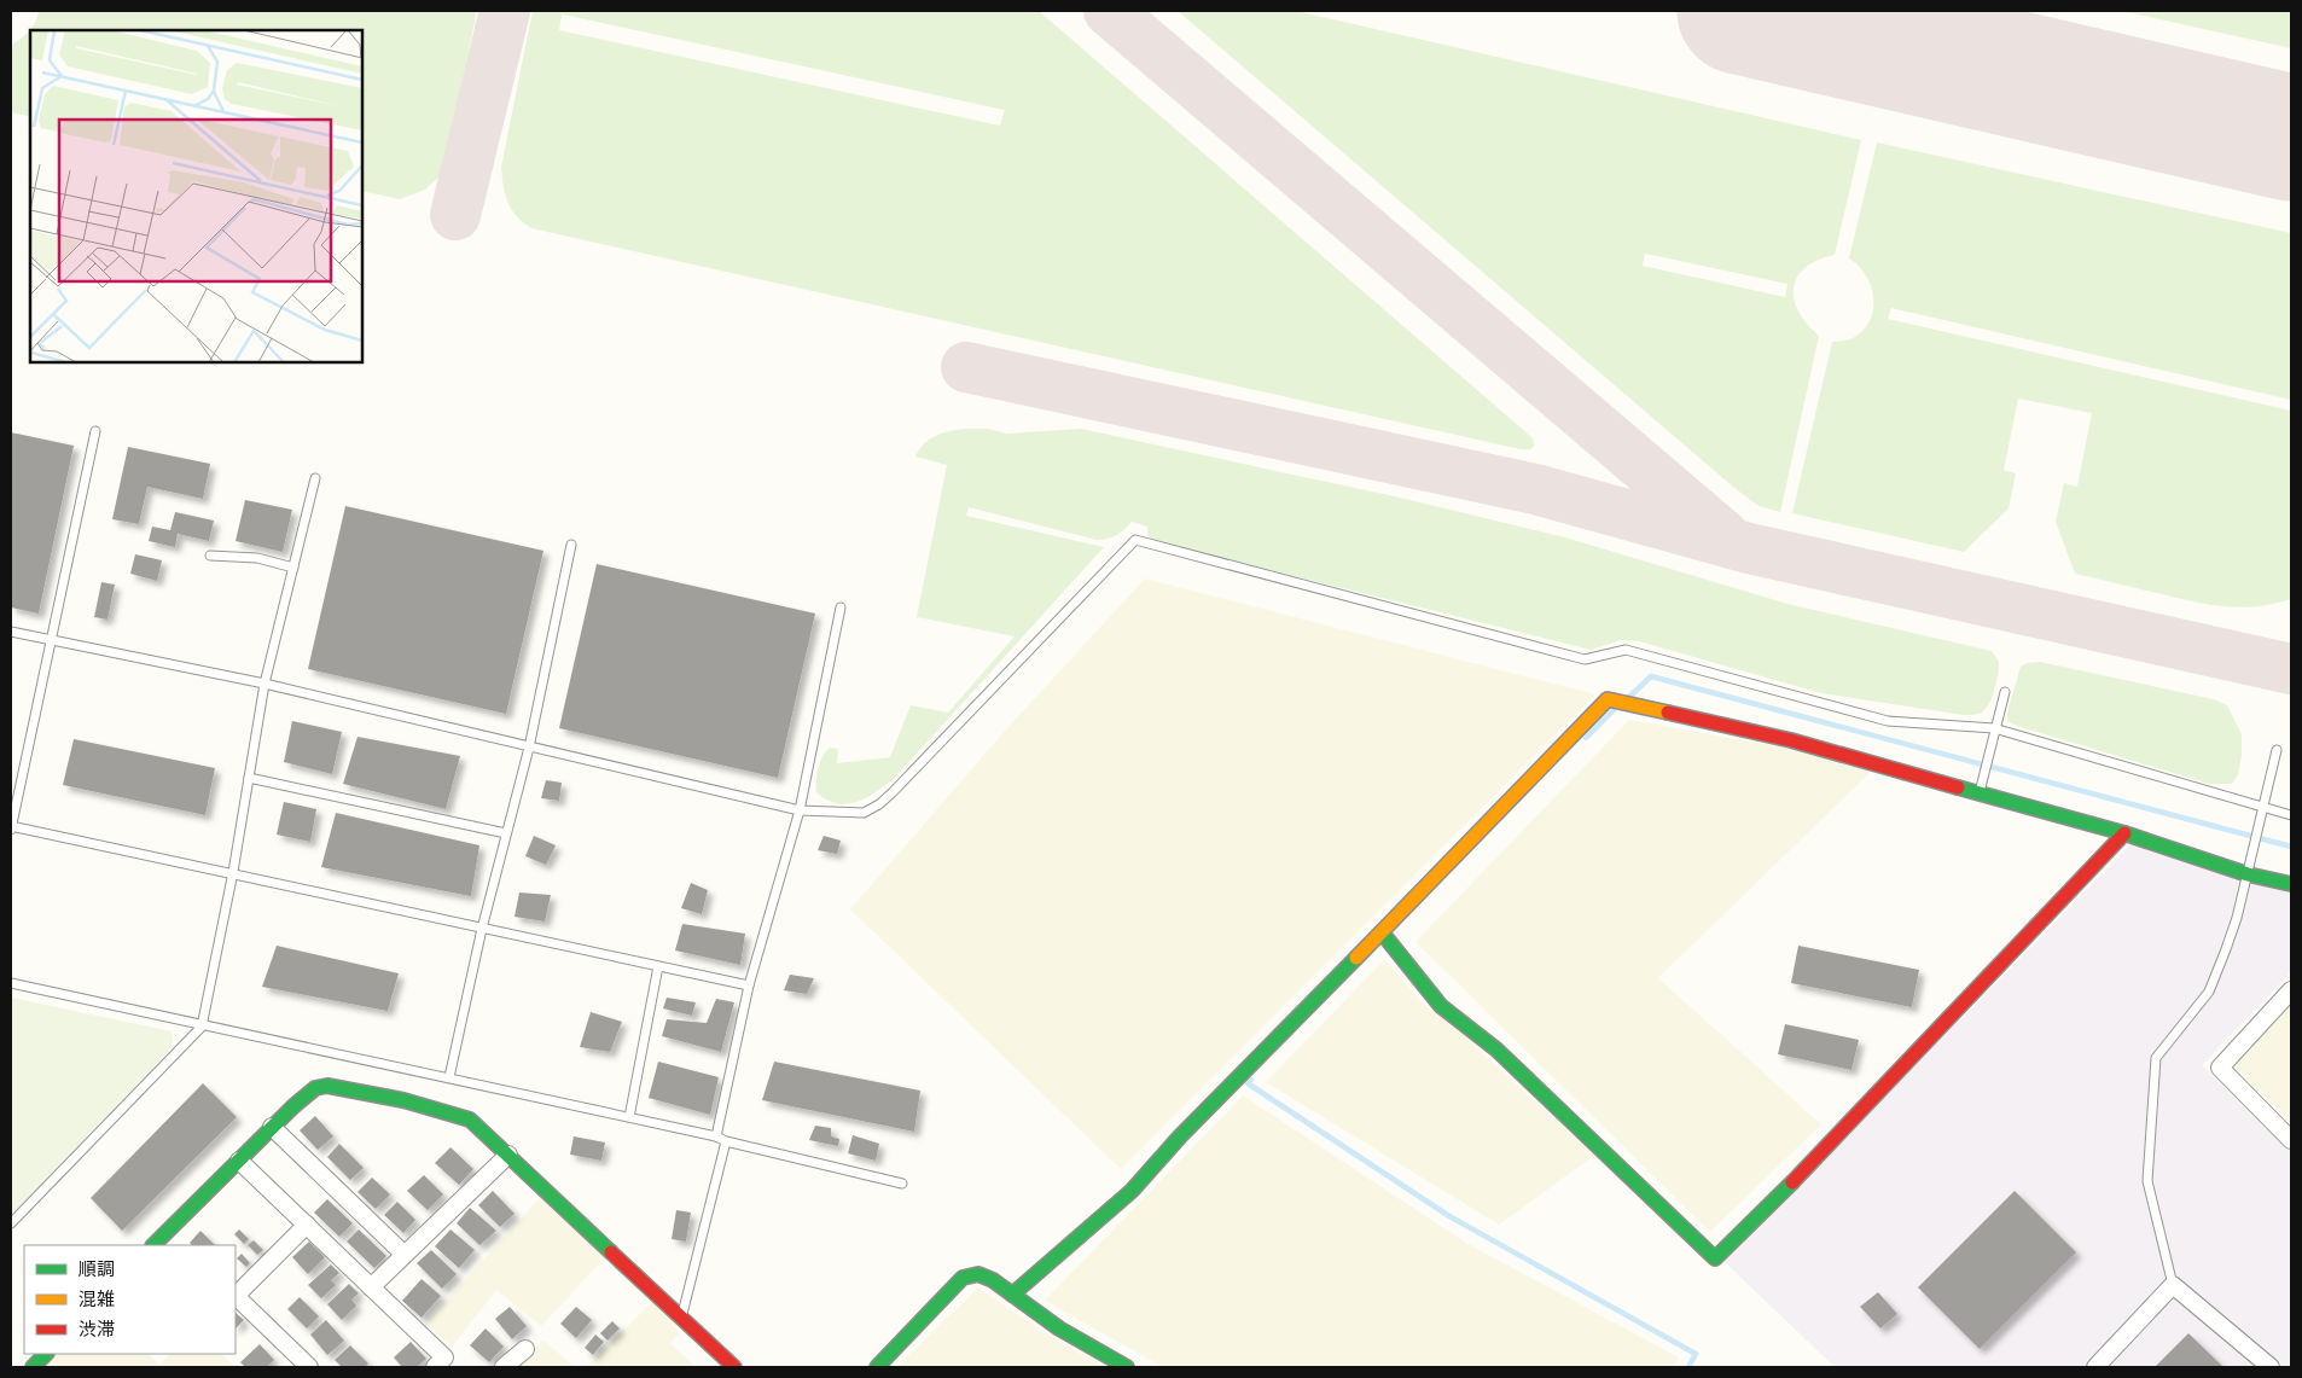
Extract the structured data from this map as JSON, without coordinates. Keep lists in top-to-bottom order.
{
  "legend": ["順調", "混雑", "渋滞"]
}
